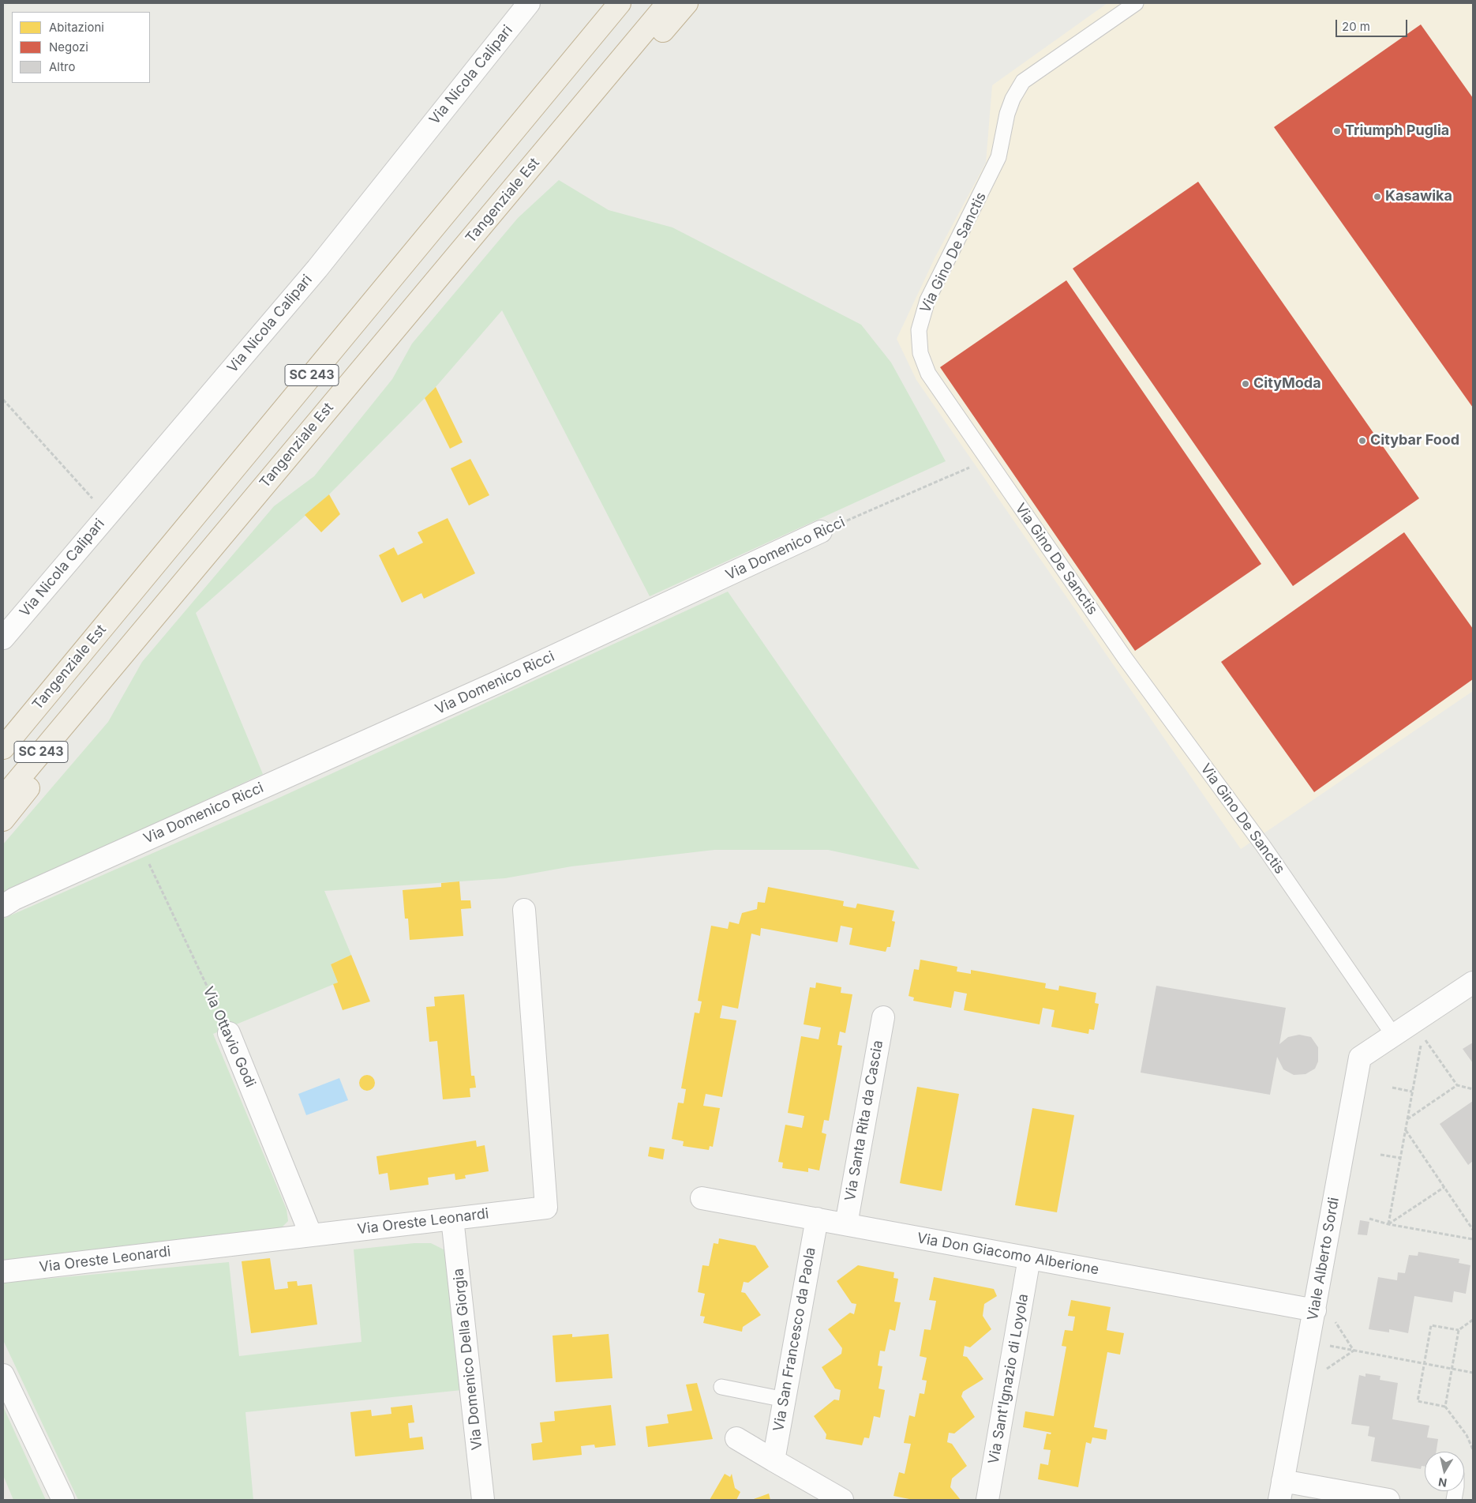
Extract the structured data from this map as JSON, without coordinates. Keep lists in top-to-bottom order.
{
  "streets": {
    "highway": ["Tangenziale Est", "SC 243"],
    "street": [
      "Via Nicola Calipari",
      "Via Domenico Ricci",
      "Via Ottavio Godi",
      "Via Santa Rita da Cascia",
      "Via Oreste Leonardi",
      "Via Don Giacomo Alberione",
      "Viale Alberto Sordi",
      "Via San Francesco da Paola",
      "Via Domenico Della Giorgia",
      "Via Sant'Ignazio di Loyola"
    ],
    "lane": ["Via Gino De Sanctis"]
  },
  "crossings": [
    ["Via Gino De Sanctis", "Via Domenico Ricci"],
    ["Via Gino De Sanctis", "Viale Alberto Sordi"],
    ["Via Domenico Ricci", "Via Ottavio Godi"],
    ["Via Ottavio Godi", "Via Oreste Leonardi"],
    ["Via Santa Rita da Cascia", "Via Don Giacomo Alberione"],
    ["Via Oreste Leonardi", "Via Domenico Della Giorgia"],
    ["Via Don Giacomo Alberione", "Viale Alberto Sordi"],
    ["Via Don Giacomo Alberione", "Via San Francesco da Paola"],
    ["Via Don Giacomo Alberione", "Via Sant'Ignazio di Loyola"]
  ],
  "places": [
    "Triumph Puglia",
    "Kasawika",
    "CityModa",
    "Citybar Food"
  ],
  "legend": ["Abitazioni", "Negozi", "Altro"],
  "scale_bar": "20 m",
  "north": "bottom"
}
